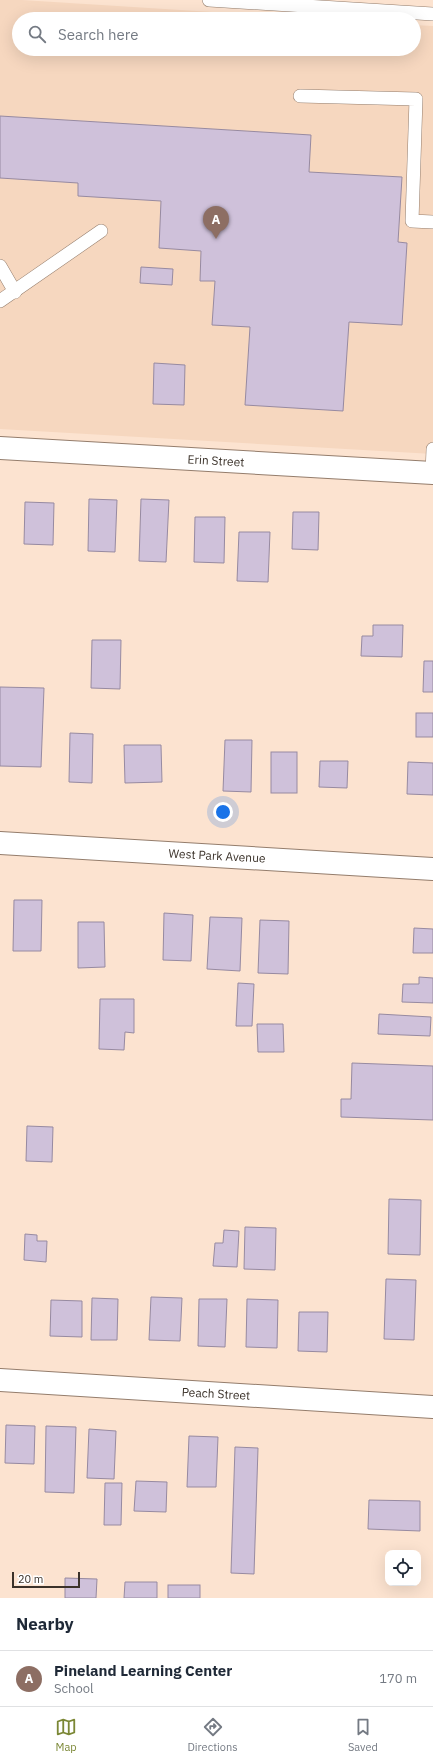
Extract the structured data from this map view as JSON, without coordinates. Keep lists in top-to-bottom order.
{
  "streets": {
    "street": ["Erin Street", "West Park Avenue", "Peach Street"]
  },
  "scale_bar": "20 m",
  "page": {
    "search": "Search here",
    "pins": "A",
    "scale": "20 m",
    "heading": "Nearby",
    "list": [
      {
        "mark": "A",
        "name": "Pineland Learning Center",
        "note": "School",
        "value": "170 m"
      }
    ],
    "nav": ["Map", "Directions", "Saved"]
  }
}
